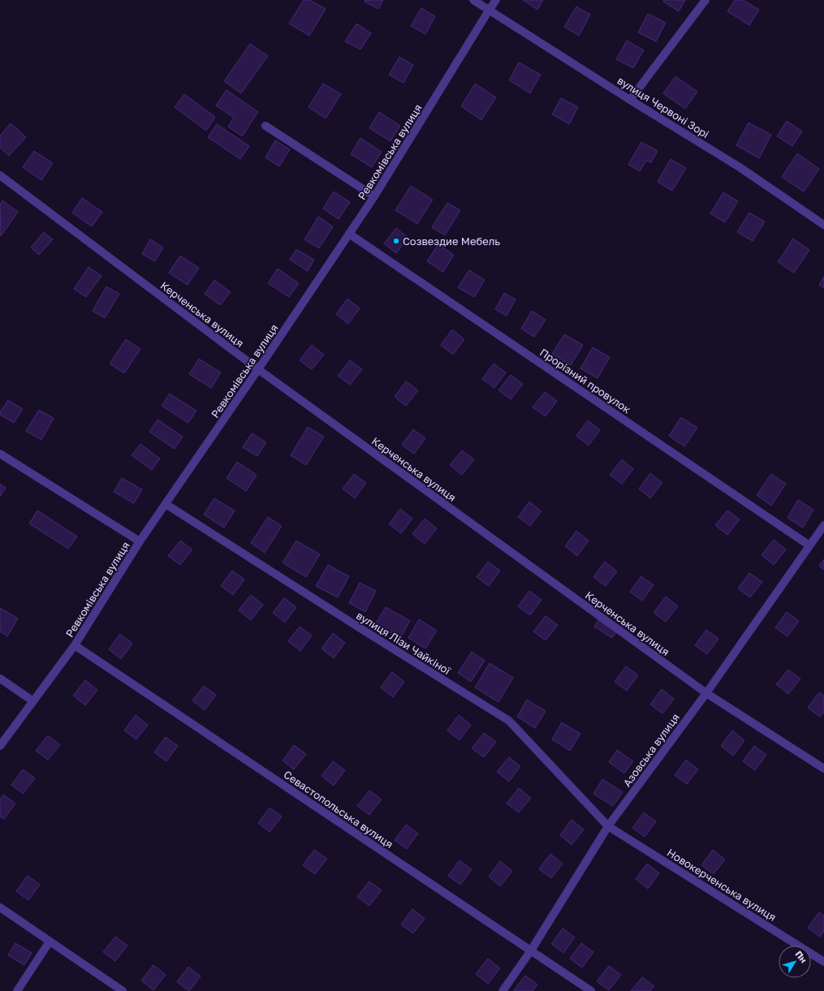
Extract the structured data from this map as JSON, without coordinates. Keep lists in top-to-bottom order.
{
  "streets": {
    "street": [
      "вулиця Червоні Зорі",
      "Ревкомівська вулиця",
      "Керченська вулиця",
      "Прорізний провулок",
      "вулиця Лізи Чайкіної",
      "Азовська вулиця",
      "Севастопольська вулиця",
      "Новокерченська вулиця"
    ]
  },
  "crossings": [
    ["вулиця Червоні Зорі", "Ревкомівська вулиця"],
    ["Ревкомівська вулиця", "Керченська вулиця"],
    ["Ревкомівська вулиця", "Прорізний провулок"],
    ["Ревкомівська вулиця", "вулиця Лізи Чайкіної"],
    ["Ревкомівська вулиця", "Севастопольська вулиця"],
    ["Керченська вулиця", "Азовська вулиця"],
    ["Прорізний провулок", "Азовська вулиця"],
    ["вулиця Лізи Чайкіної", "Азовська вулиця"],
    ["вулиця Лізи Чайкіної", "Новокерченська вулиця"],
    ["Азовська вулиця", "Севастопольська вулиця"],
    ["Азовська вулиця", "Новокерченська вулиця"]
  ],
  "places": ["Созвездие Мебель"],
  "north": "top right"
}
